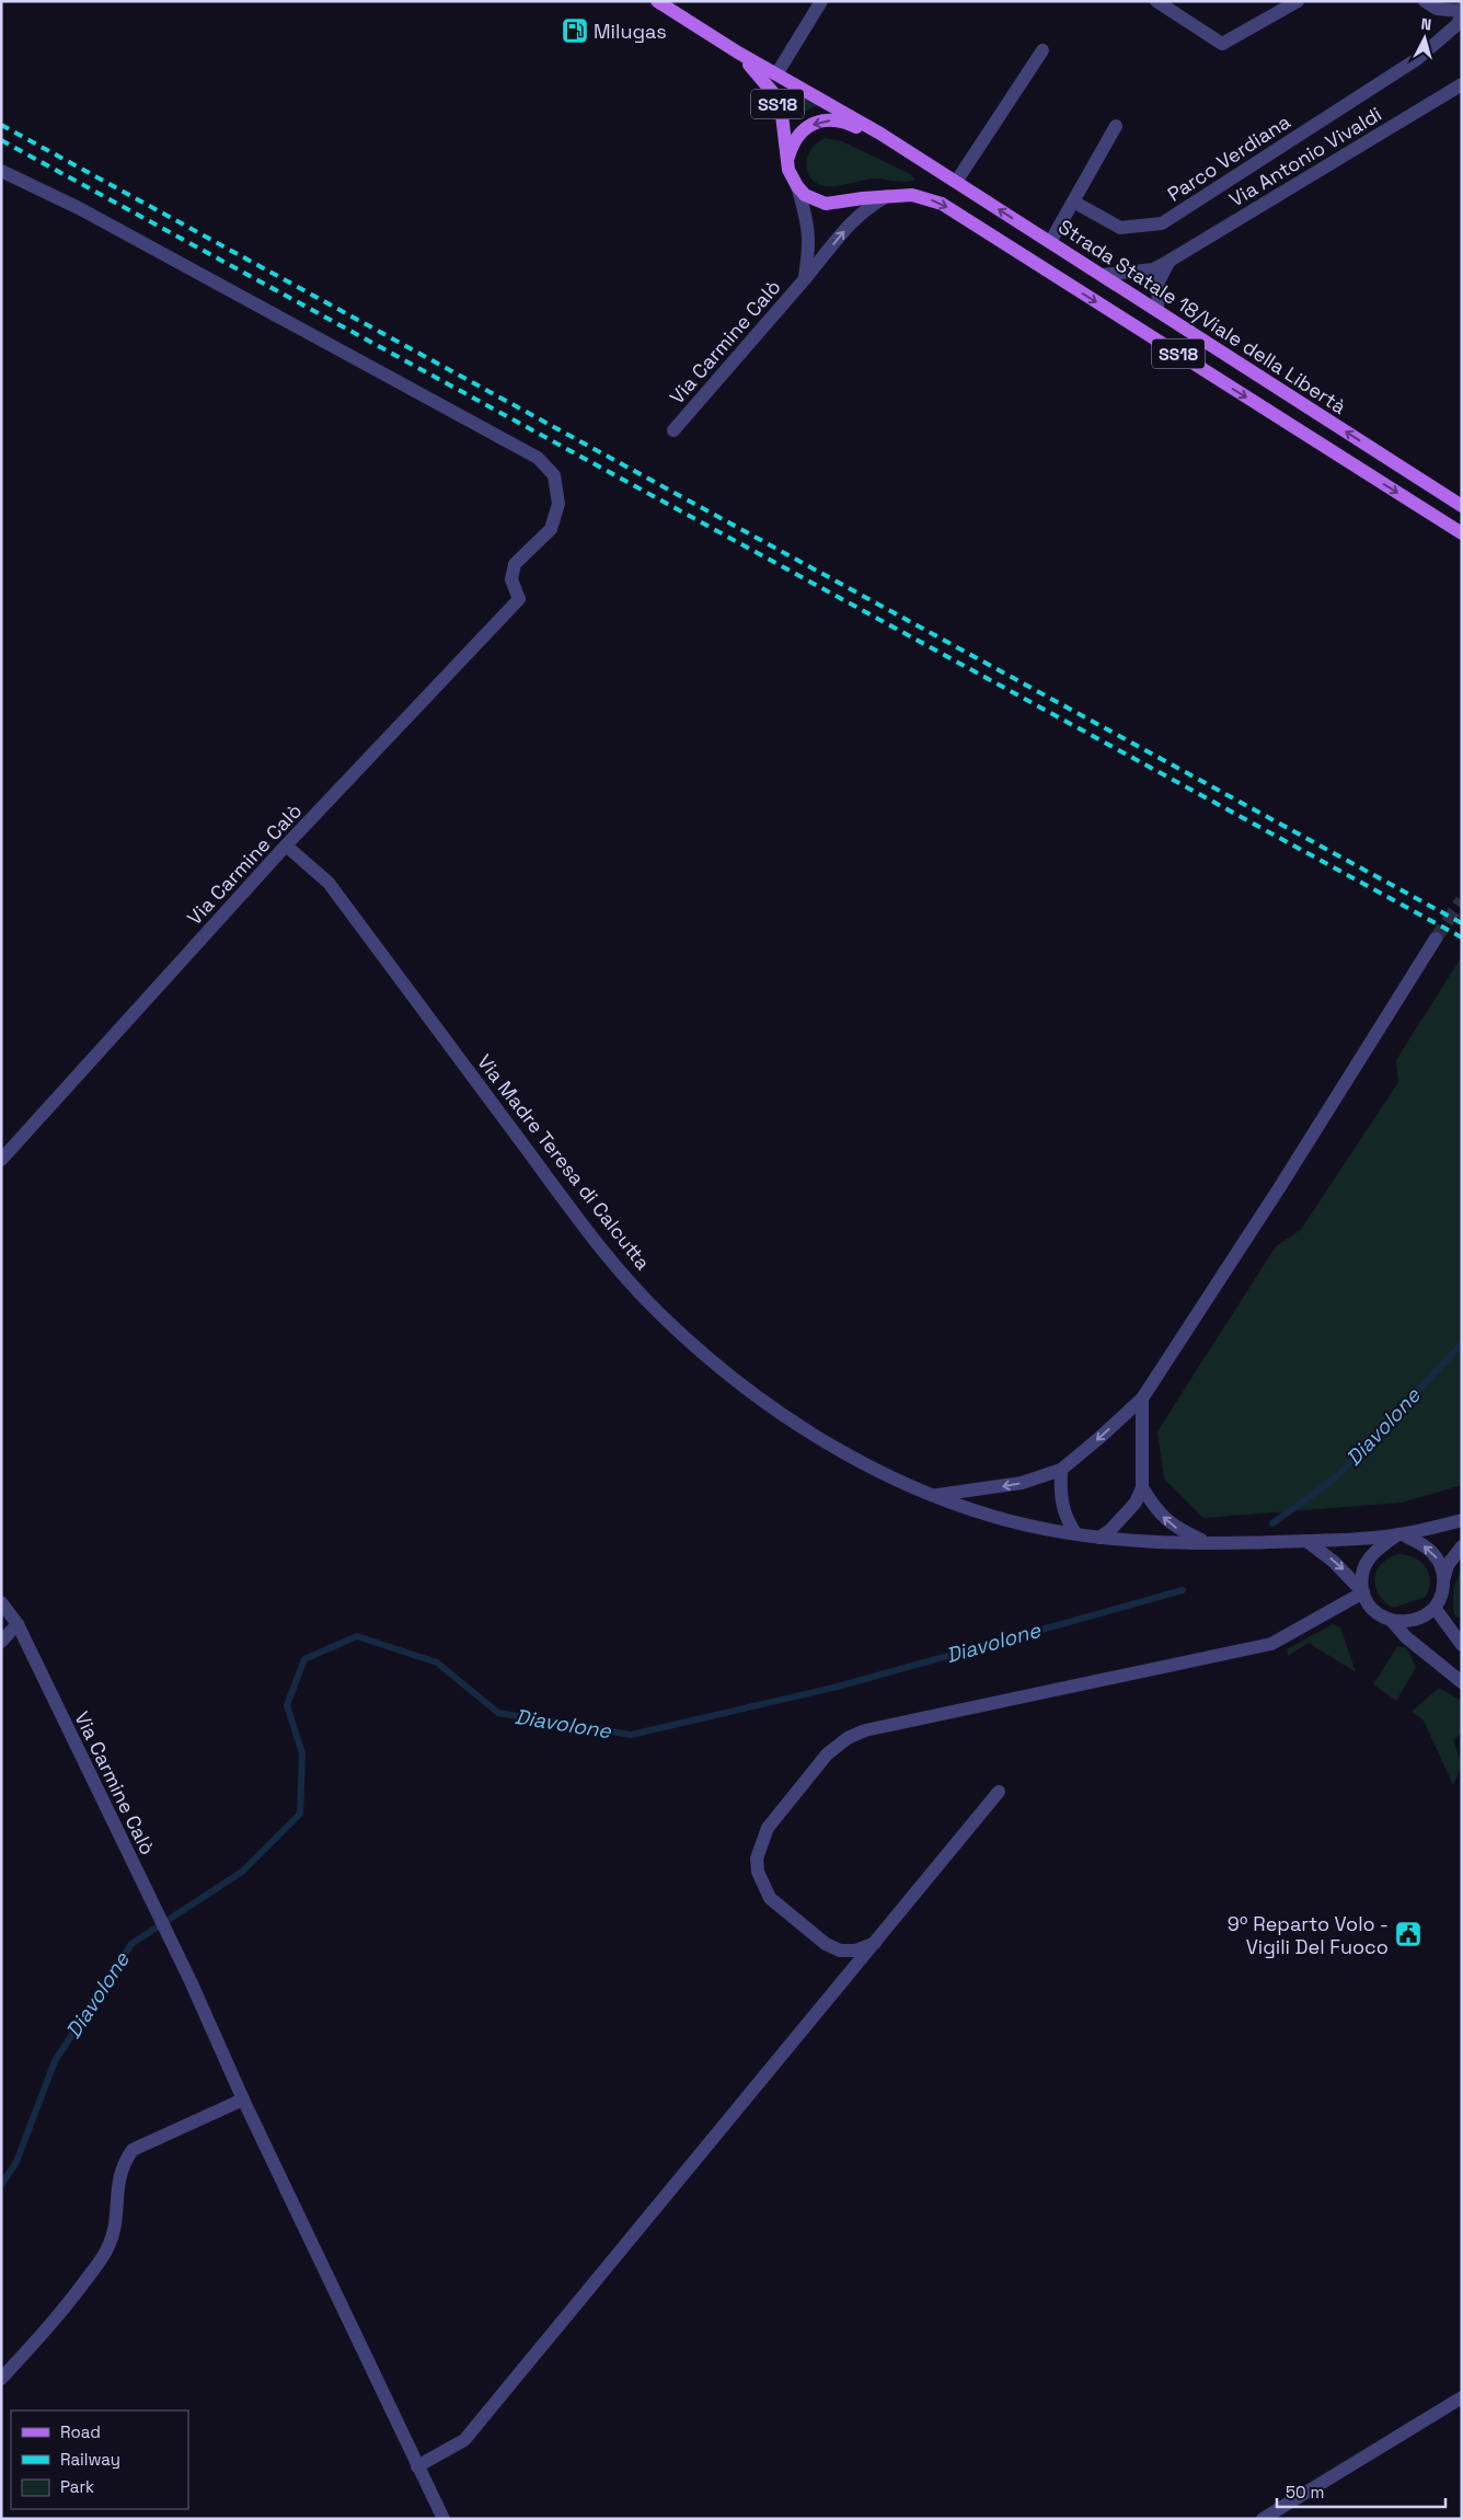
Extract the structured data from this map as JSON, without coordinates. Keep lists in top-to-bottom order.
{
  "streets": {
    "main road": ["SS18", "Strada Statale 18/Viale della Libertà"],
    "street": [
      "Via Antonio Vivaldi",
      "Parco Verdiana",
      "Via Carmine Calò",
      "Via Madre Teresa di Calcutta"
    ]
  },
  "crossings": [
    ["SS18", "Strada Statale 18/Viale della Libertà"],
    ["SS18", "Via Carmine Calò"],
    ["Via Antonio Vivaldi", "Strada Statale 18/Viale della Libertà"],
    ["Via Carmine Calò", "Via Madre Teresa di Calcutta"]
  ],
  "water": ["Diavolone"],
  "places": {
    "fuel station": ["Milugas"],
    "public building": ["9º Reparto Volo - Vigili Del Fuoco"]
  },
  "legend": ["Road", "Railway", "Park"],
  "scale_bar": "50 m",
  "north": "top"
}
